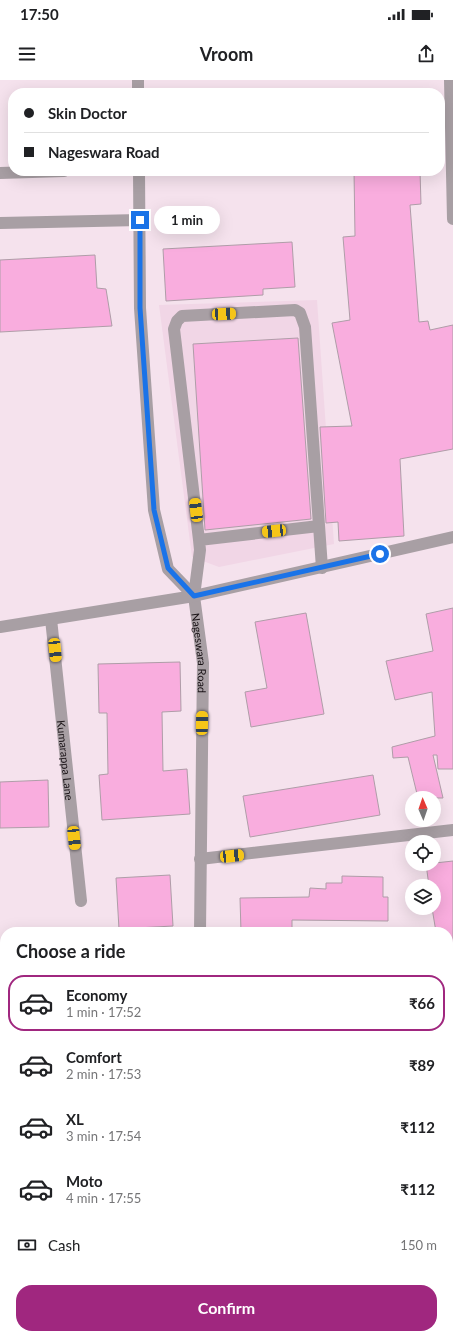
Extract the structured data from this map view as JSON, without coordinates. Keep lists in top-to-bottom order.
{
  "streets": {
    "street": ["Nageswara Road", "Kumarappa Lane"]
  },
  "north": "top",
  "page": {
    "status": "17:50",
    "header": "Vroom",
    "banner": ["Skin Doctor", "Nageswara Road"],
    "bubble": "1 min",
    "heading": "Choose a ride",
    "list": [
      {
        "name": "Economy",
        "note": "1 min · 17:52",
        "value": "₹66"
      },
      {
        "name": "Comfort",
        "note": "2 min · 17:53",
        "value": "₹89"
      },
      {
        "name": "XL",
        "note": "3 min · 17:54",
        "value": "₹112"
      },
      {
        "name": "Moto",
        "note": "4 min · 17:55",
        "value": "₹112"
      }
    ],
    "pay": ["Cash", "150 m"],
    "buttons": "Confirm"
  }
}
